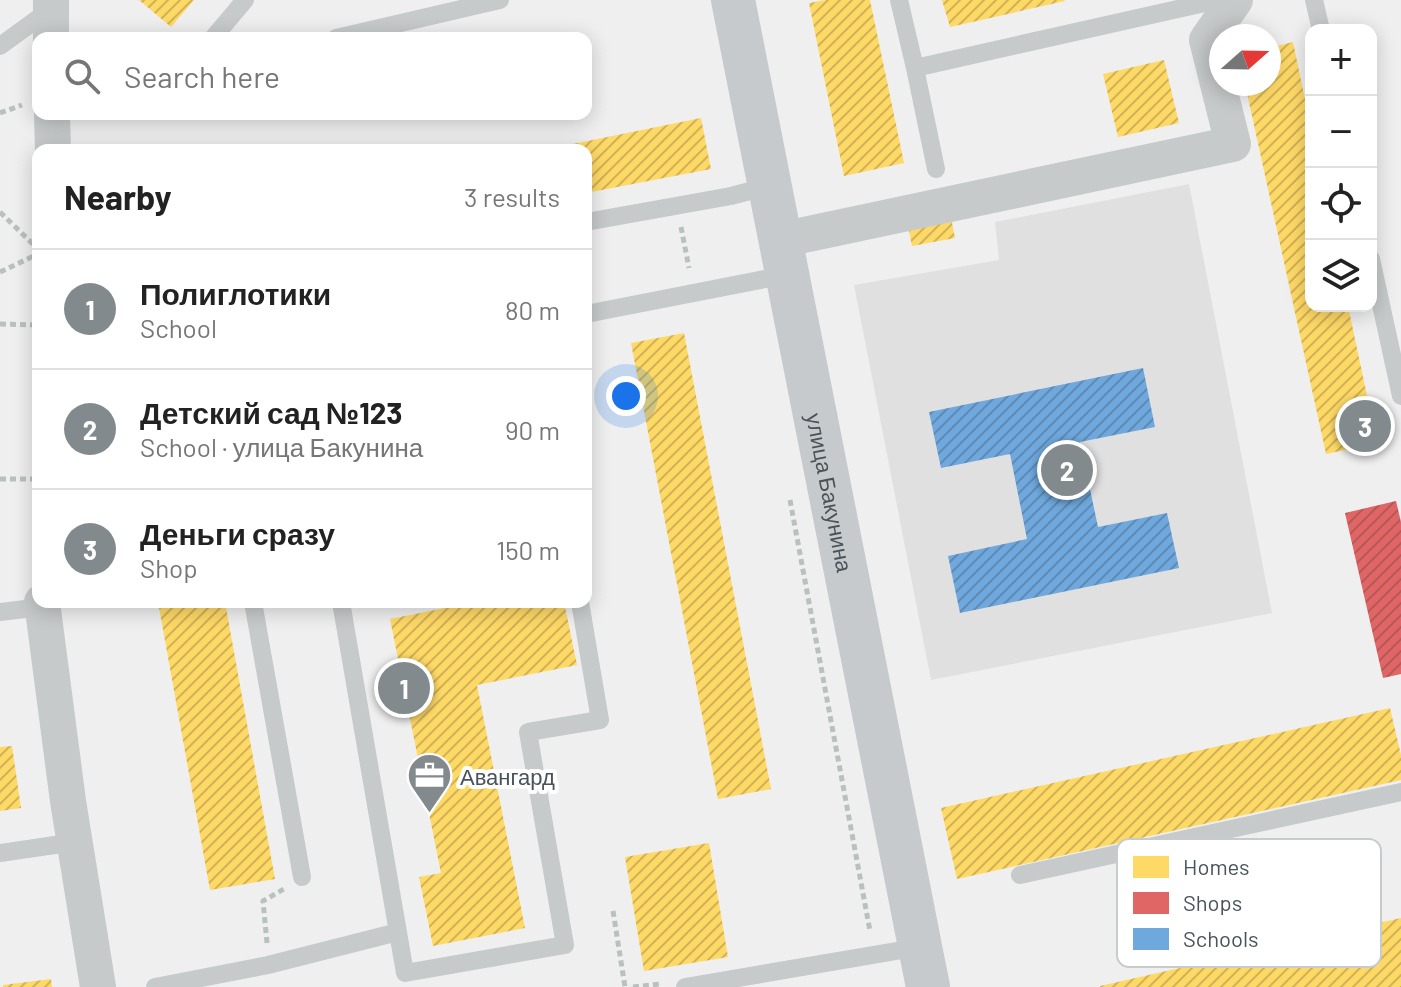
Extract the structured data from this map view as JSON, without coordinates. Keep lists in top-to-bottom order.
{
  "streets": {
    "street": ["улица Бакунина"]
  },
  "places": {
    "office": ["Авангард"]
  },
  "legend": ["Homes", "Shops", "Schools"],
  "north": "right",
  "page": {
    "map_buttons": ["+", "−"],
    "search": "Search here",
    "heading": ["Nearby", "3 results"],
    "list": [
      {
        "mark": "1",
        "name": "Полиглотики",
        "note": "School",
        "value": "80 m"
      },
      {
        "mark": "2",
        "name": "Детский сад №123",
        "note": "School · улица Бакунина",
        "value": "90 m"
      },
      {
        "mark": "3",
        "name": "Деньги сразу",
        "note": "Shop",
        "value": "150 m"
      }
    ],
    "pins": ["3", "2", "1"]
  }
}
